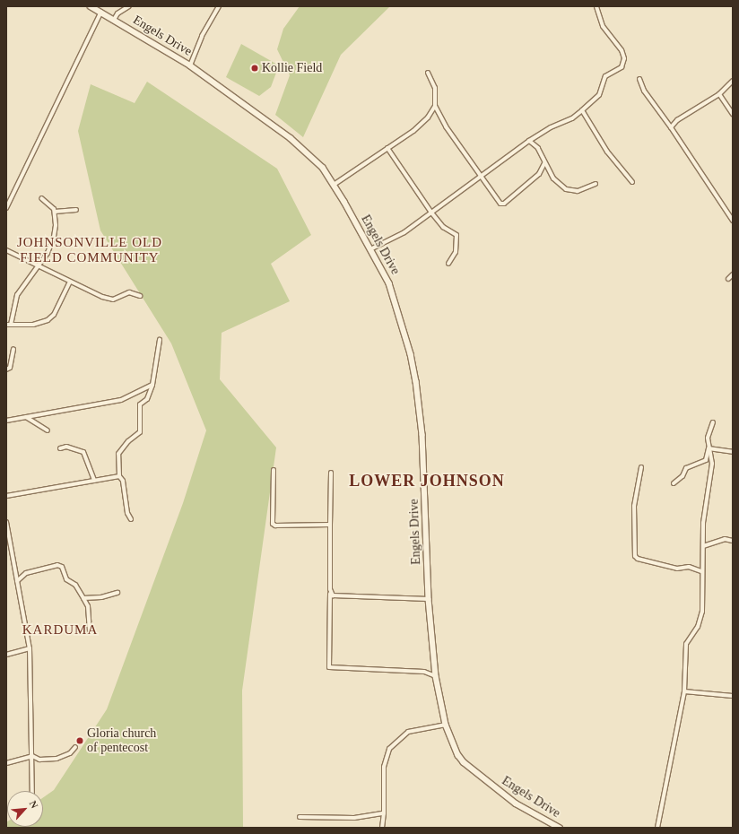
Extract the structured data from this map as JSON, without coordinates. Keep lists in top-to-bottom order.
{
  "streets": {
    "street": ["Engels Drive"]
  },
  "districts": ["JOHNSONVILLE OLD FIELD COMMUNITY", "LOWER JOHNSON", "KARDUMA"],
  "places": ["Kollie Field", "Gloria church of pentecost"],
  "north": "top right"
}
